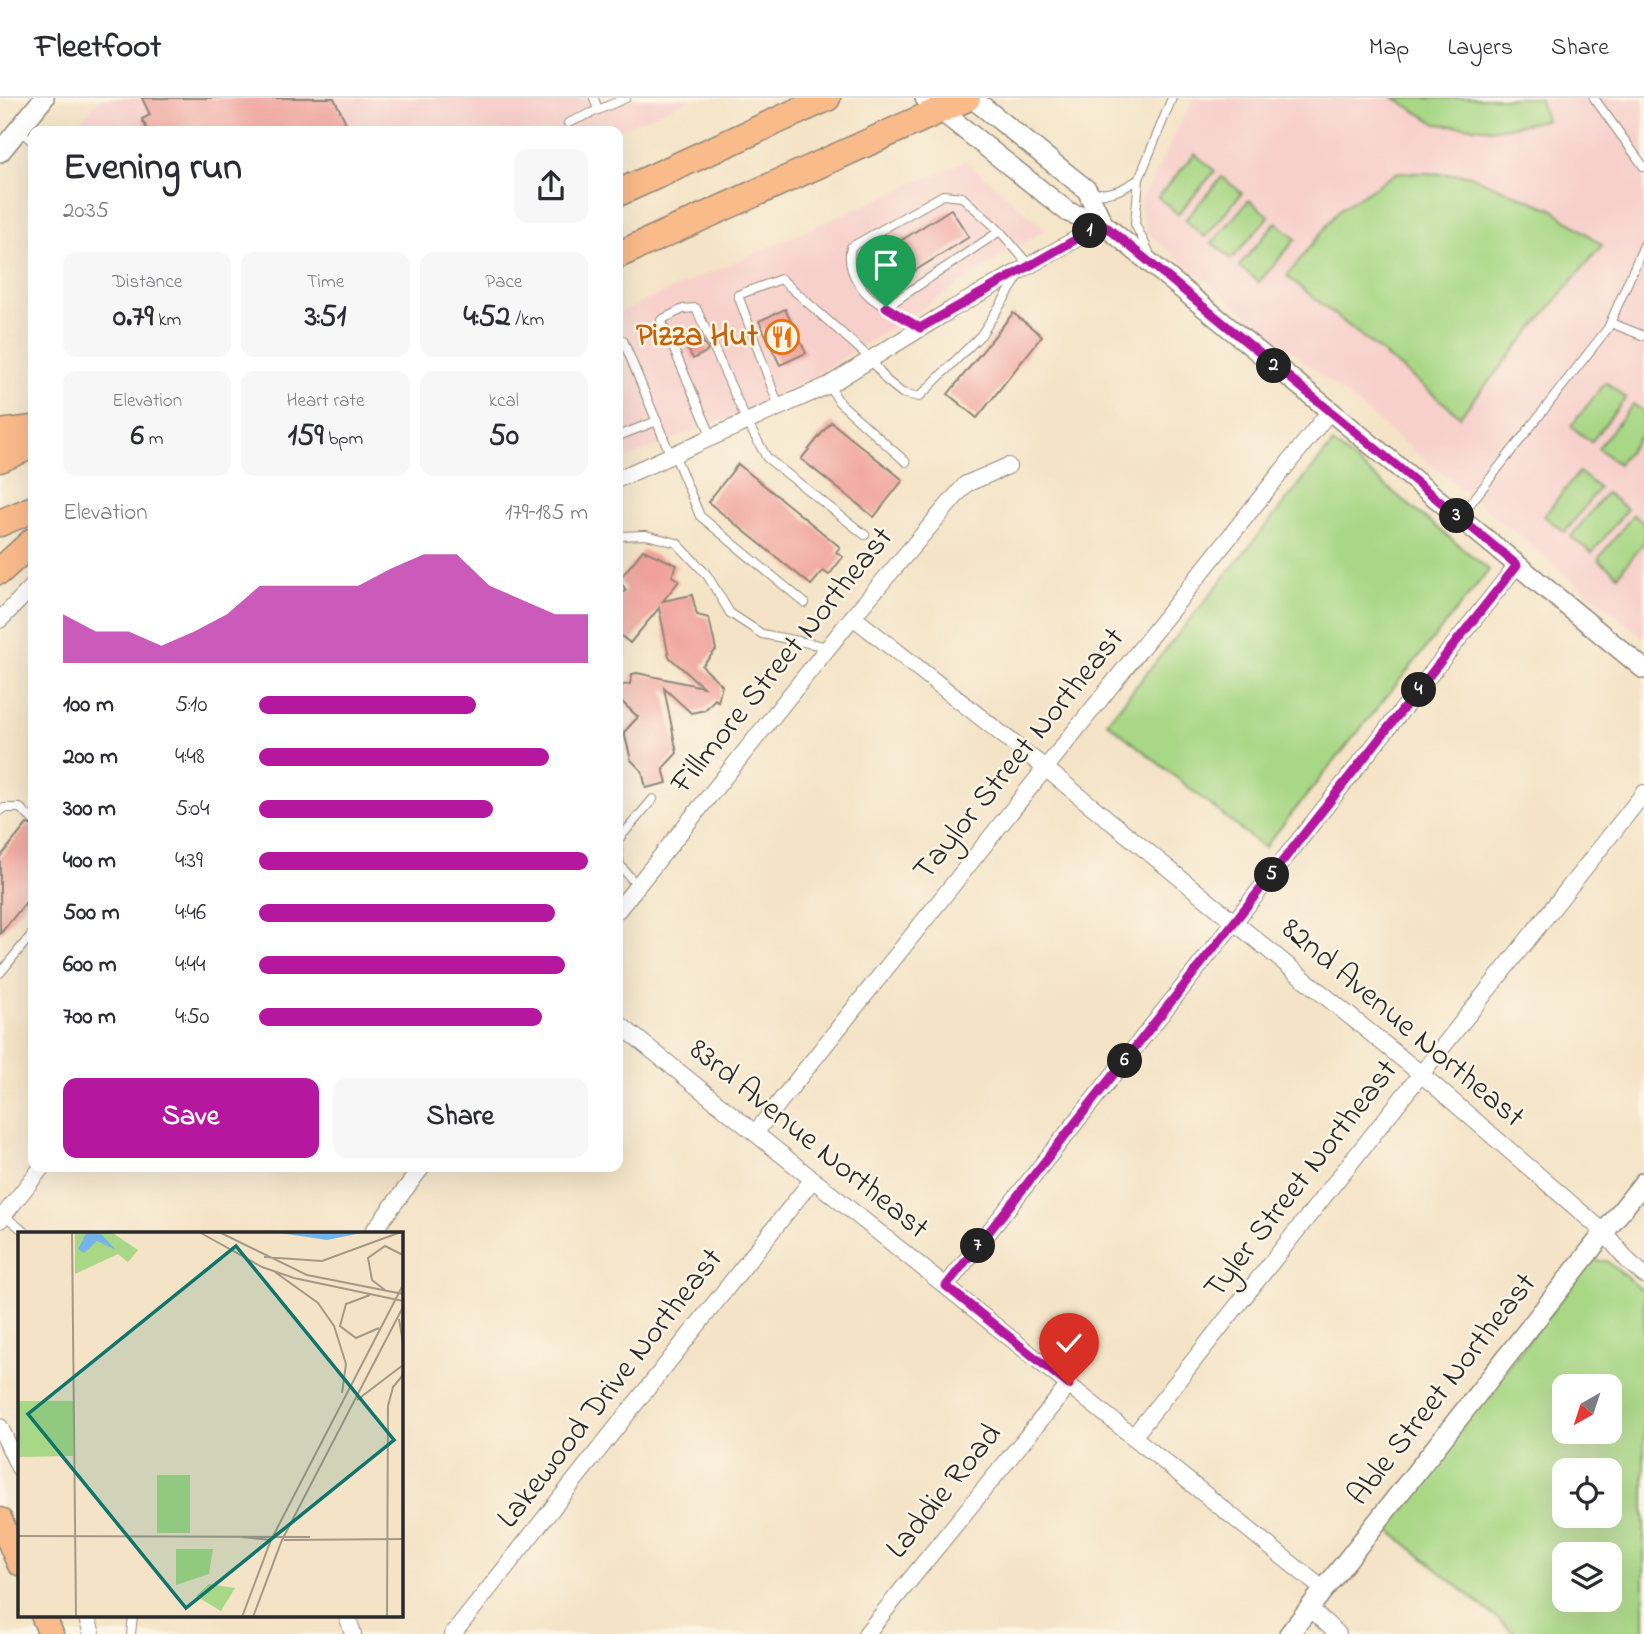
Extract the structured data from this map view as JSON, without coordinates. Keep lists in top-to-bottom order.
{
  "streets": {
    "street": [
      "Fillmore Street Northeast",
      "Taylor Street Northeast",
      "82nd Avenue Northeast",
      "83rd Avenue Northeast",
      "Tyler Street Northeast",
      "Lakewood Drive Northeast",
      "Able Street Northeast",
      "Laddie Road"
    ]
  },
  "crossings": [
    ["Fillmore Street Northeast", "82nd Avenue Northeast"],
    ["Taylor Street Northeast", "82nd Avenue Northeast"],
    ["Taylor Street Northeast", "83rd Avenue Northeast"],
    ["82nd Avenue Northeast", "Tyler Street Northeast"],
    ["82nd Avenue Northeast", "Able Street Northeast"],
    ["83rd Avenue Northeast", "Tyler Street Northeast"],
    ["83rd Avenue Northeast", "Lakewood Drive Northeast"],
    ["83rd Avenue Northeast", "Able Street Northeast"],
    ["83rd Avenue Northeast", "Laddie Road"]
  ],
  "places": {
    "restaurant": ["Pizza Hut"]
  },
  "north": "bottom left",
  "page": {
    "header": "Fleetfoot",
    "nav": ["Map", "Layers", "Share"],
    "heading": ["Evening run", "20:35"],
    "pins": [
      "1",
      "2",
      "3",
      "4",
      "5",
      "6",
      "7"
    ],
    "stats": [
      ["Distance", "0.79 km"],
      ["Time", "3:51"],
      ["Pace", "4:52 /km"],
      ["Elevation", "6 m"],
      ["Heart rate", "159 bpm"],
      ["kcal", "50"]
    ],
    "chart": ["Elevation", "179–185 m"],
    "list": [
      {
        "name": "100 m",
        "note": "5:10"
      },
      {
        "name": "200 m",
        "note": "4:48"
      },
      {
        "name": "300 m",
        "note": "5:04"
      },
      {
        "name": "400 m",
        "note": "4:39"
      },
      {
        "name": "500 m",
        "note": "4:46"
      },
      {
        "name": "600 m",
        "note": "4:44"
      },
      {
        "name": "700 m",
        "note": "4:50"
      }
    ],
    "buttons": ["Save", "Share"]
  }
}
